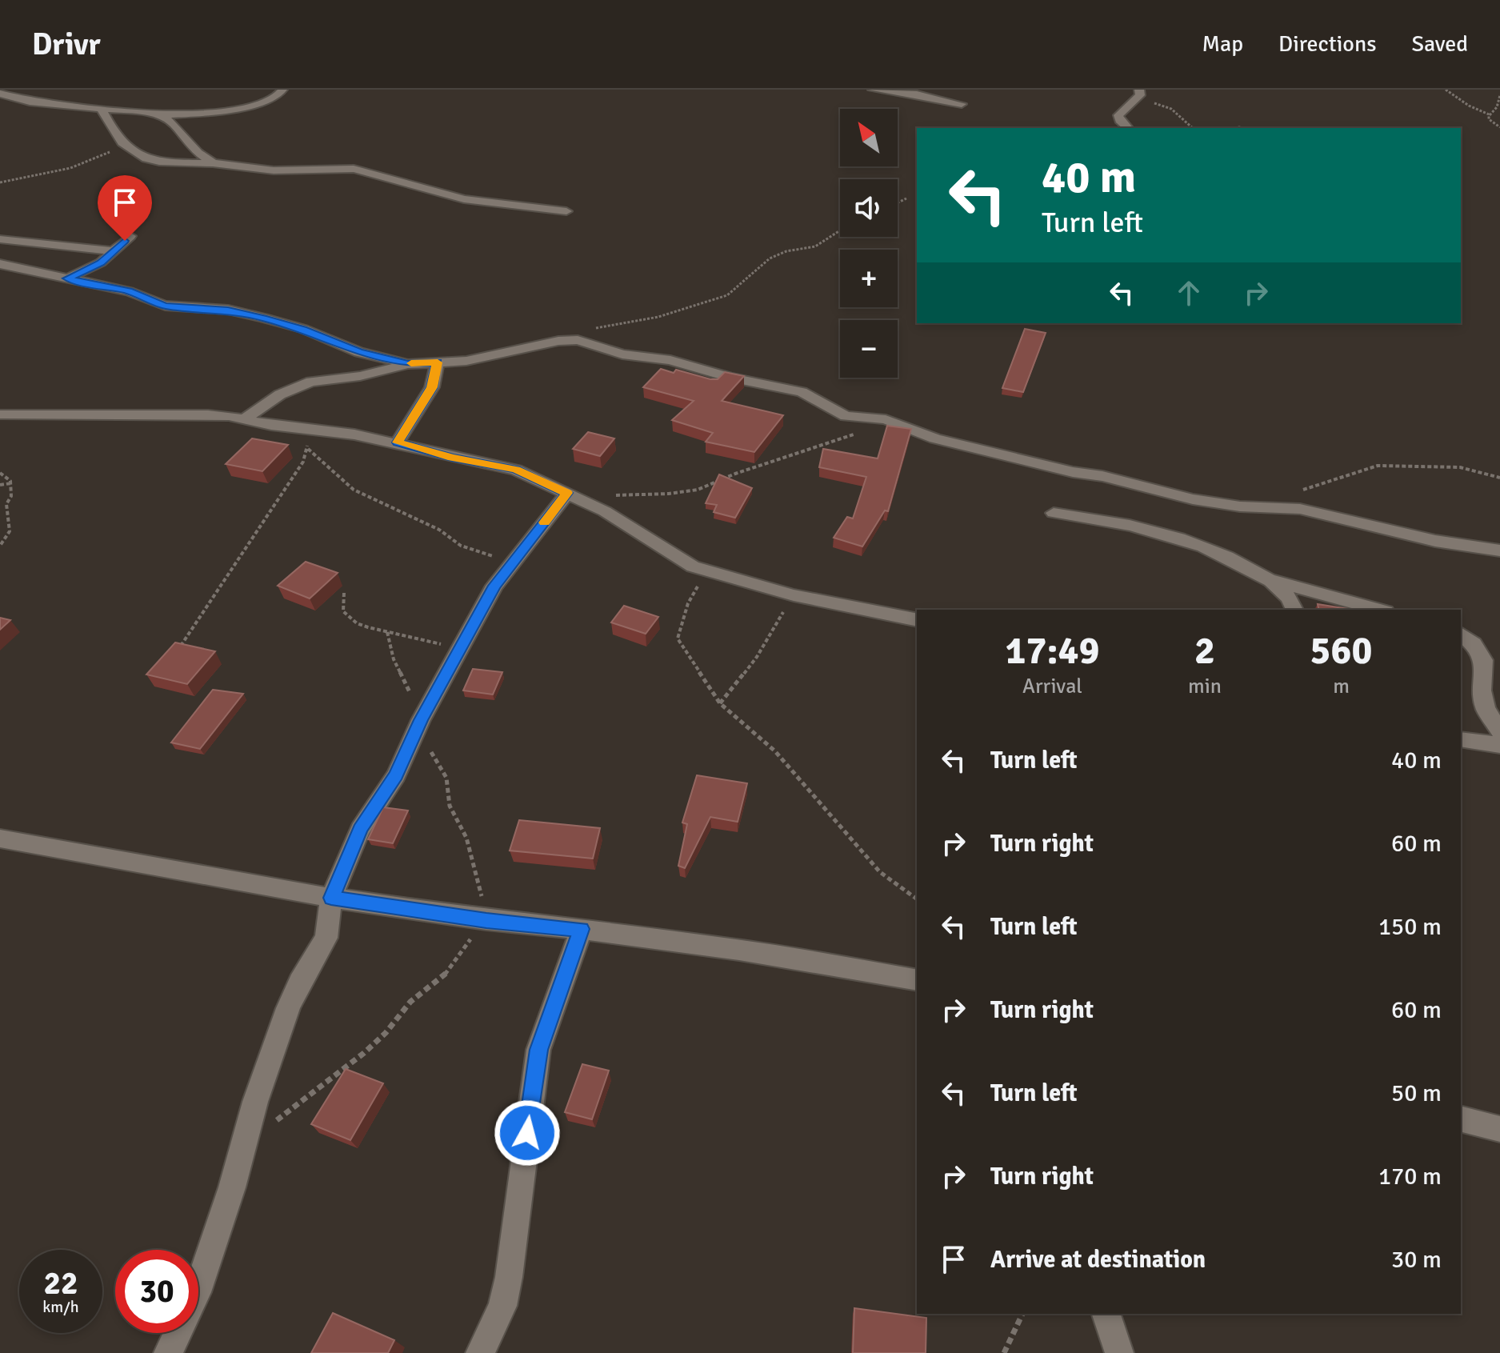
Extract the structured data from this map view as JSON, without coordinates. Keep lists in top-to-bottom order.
{
  "north": "top left",
  "page": {
    "header": "Drivr",
    "nav": ["Map", "Directions", "Saved"],
    "map_buttons": ["+", "−"],
    "turn": ["40 m", "Turn left"],
    "eta": [
      "17:49",
      "Arrival",
      "2",
      "min",
      "560",
      "m"
    ],
    "list": [
      {
        "name": "Turn left",
        "value": "40 m"
      },
      {
        "name": "Turn right",
        "value": "60 m"
      },
      {
        "name": "Turn left",
        "value": "150 m"
      },
      {
        "name": "Turn right",
        "value": "60 m"
      },
      {
        "name": "Turn left",
        "value": "50 m"
      },
      {
        "name": "Turn right",
        "value": "170 m"
      },
      {
        "name": "Arrive at destination",
        "value": "30 m"
      }
    ],
    "speed": "22 km/h",
    "limit": "30"
  }
}
